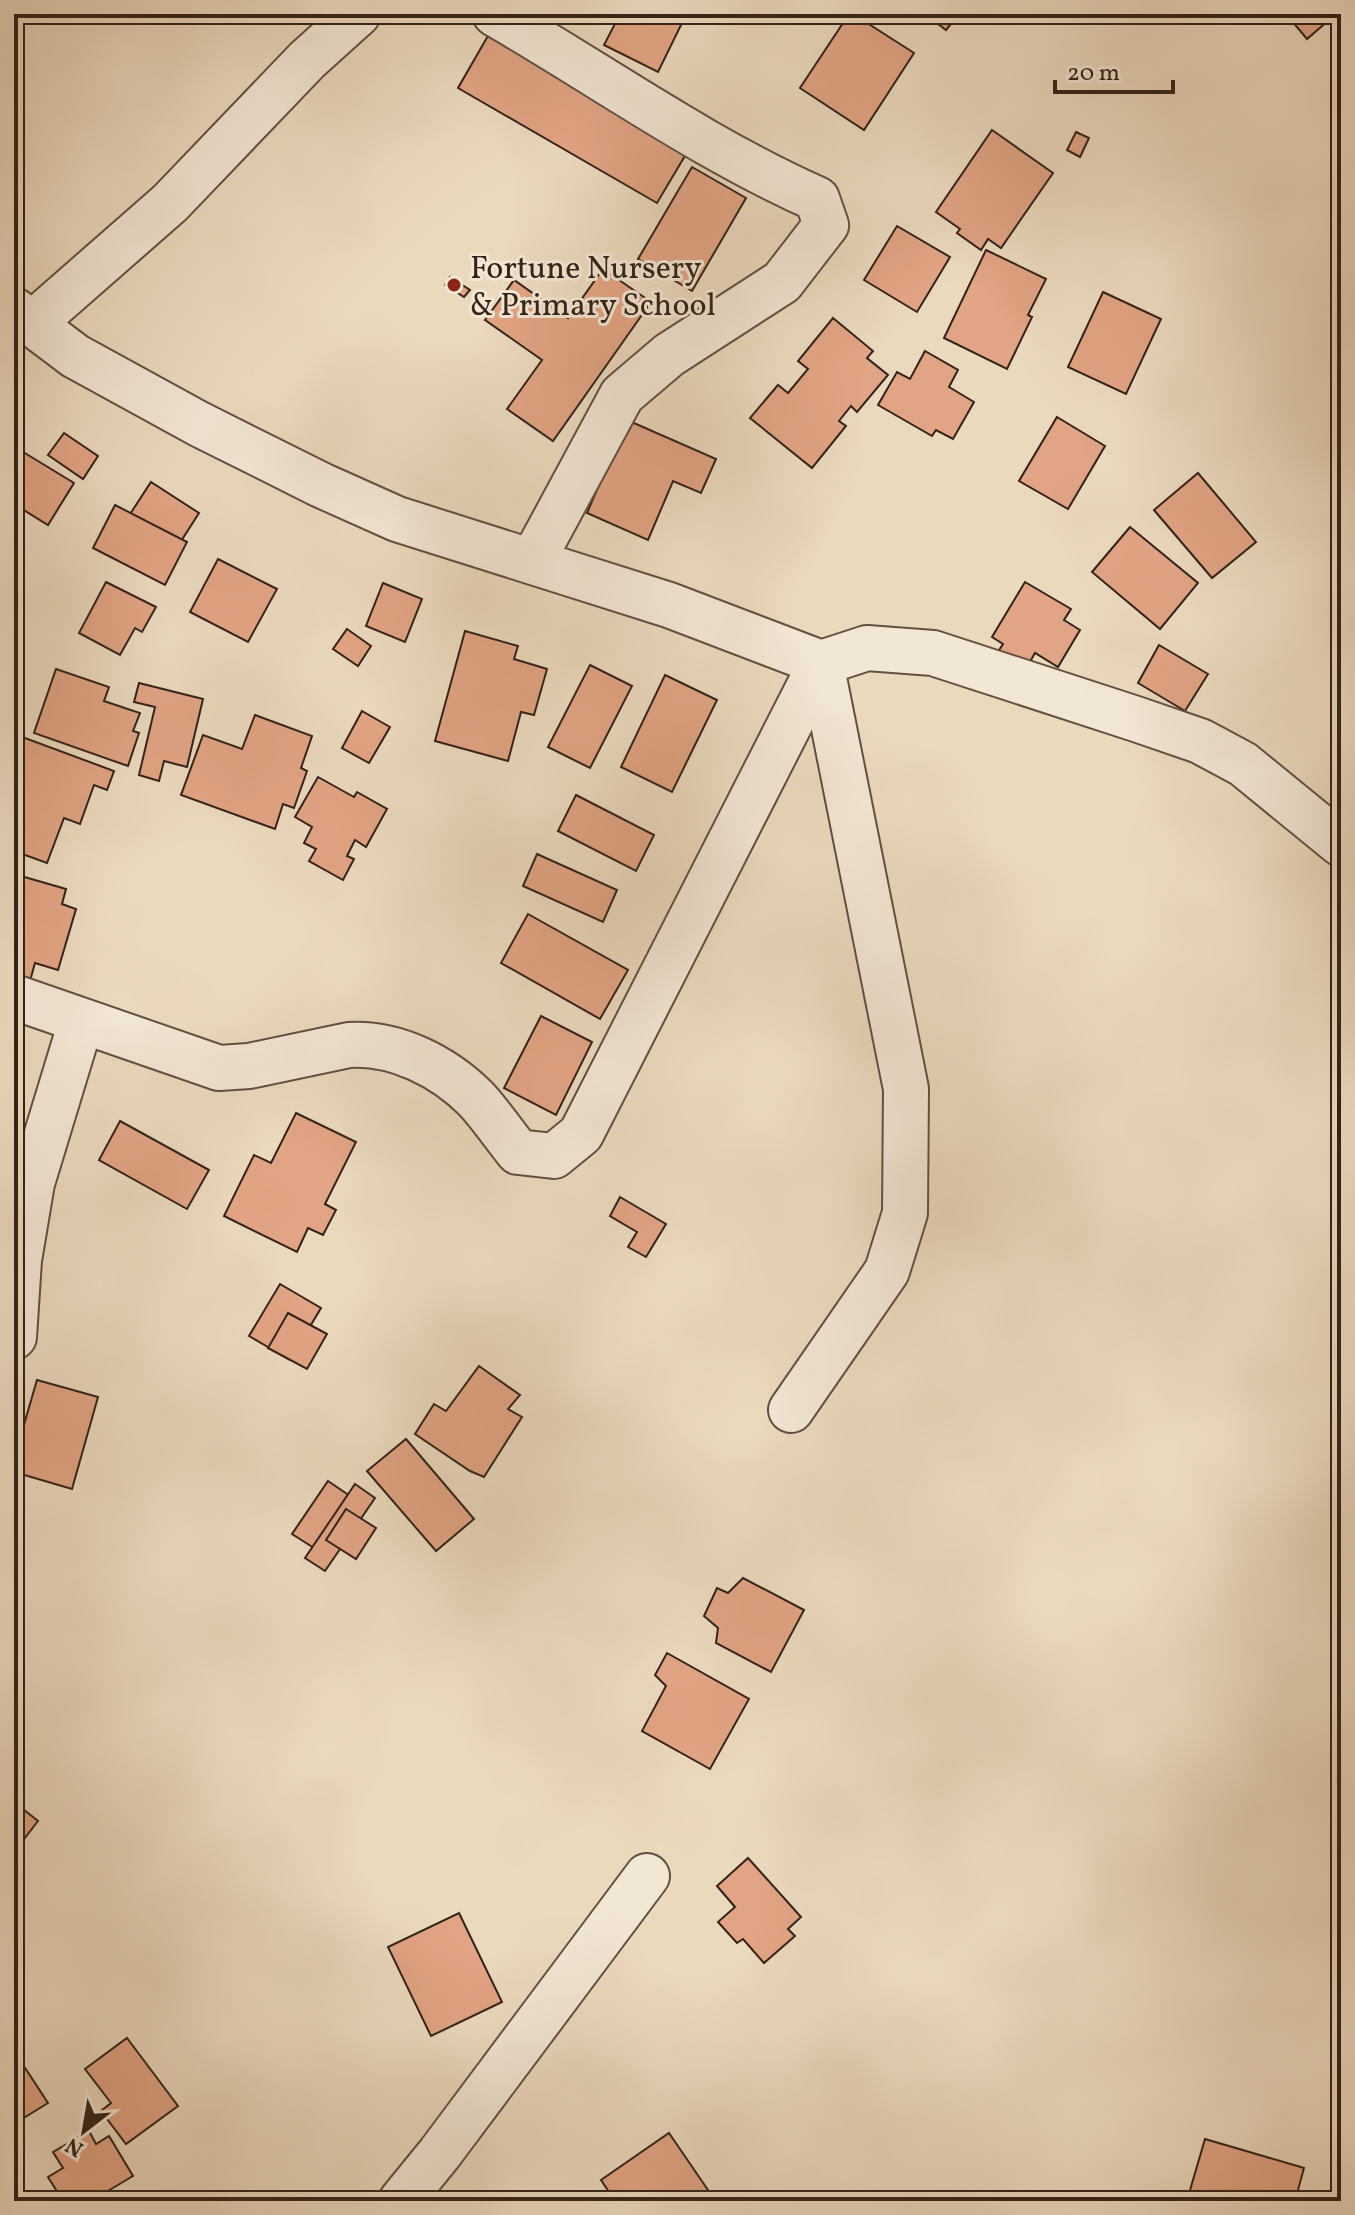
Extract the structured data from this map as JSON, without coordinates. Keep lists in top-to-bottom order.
{
  "places": ["Fortune Nursery & Primary School"],
  "scale_bar": "20 m",
  "north": "bottom left"
}
